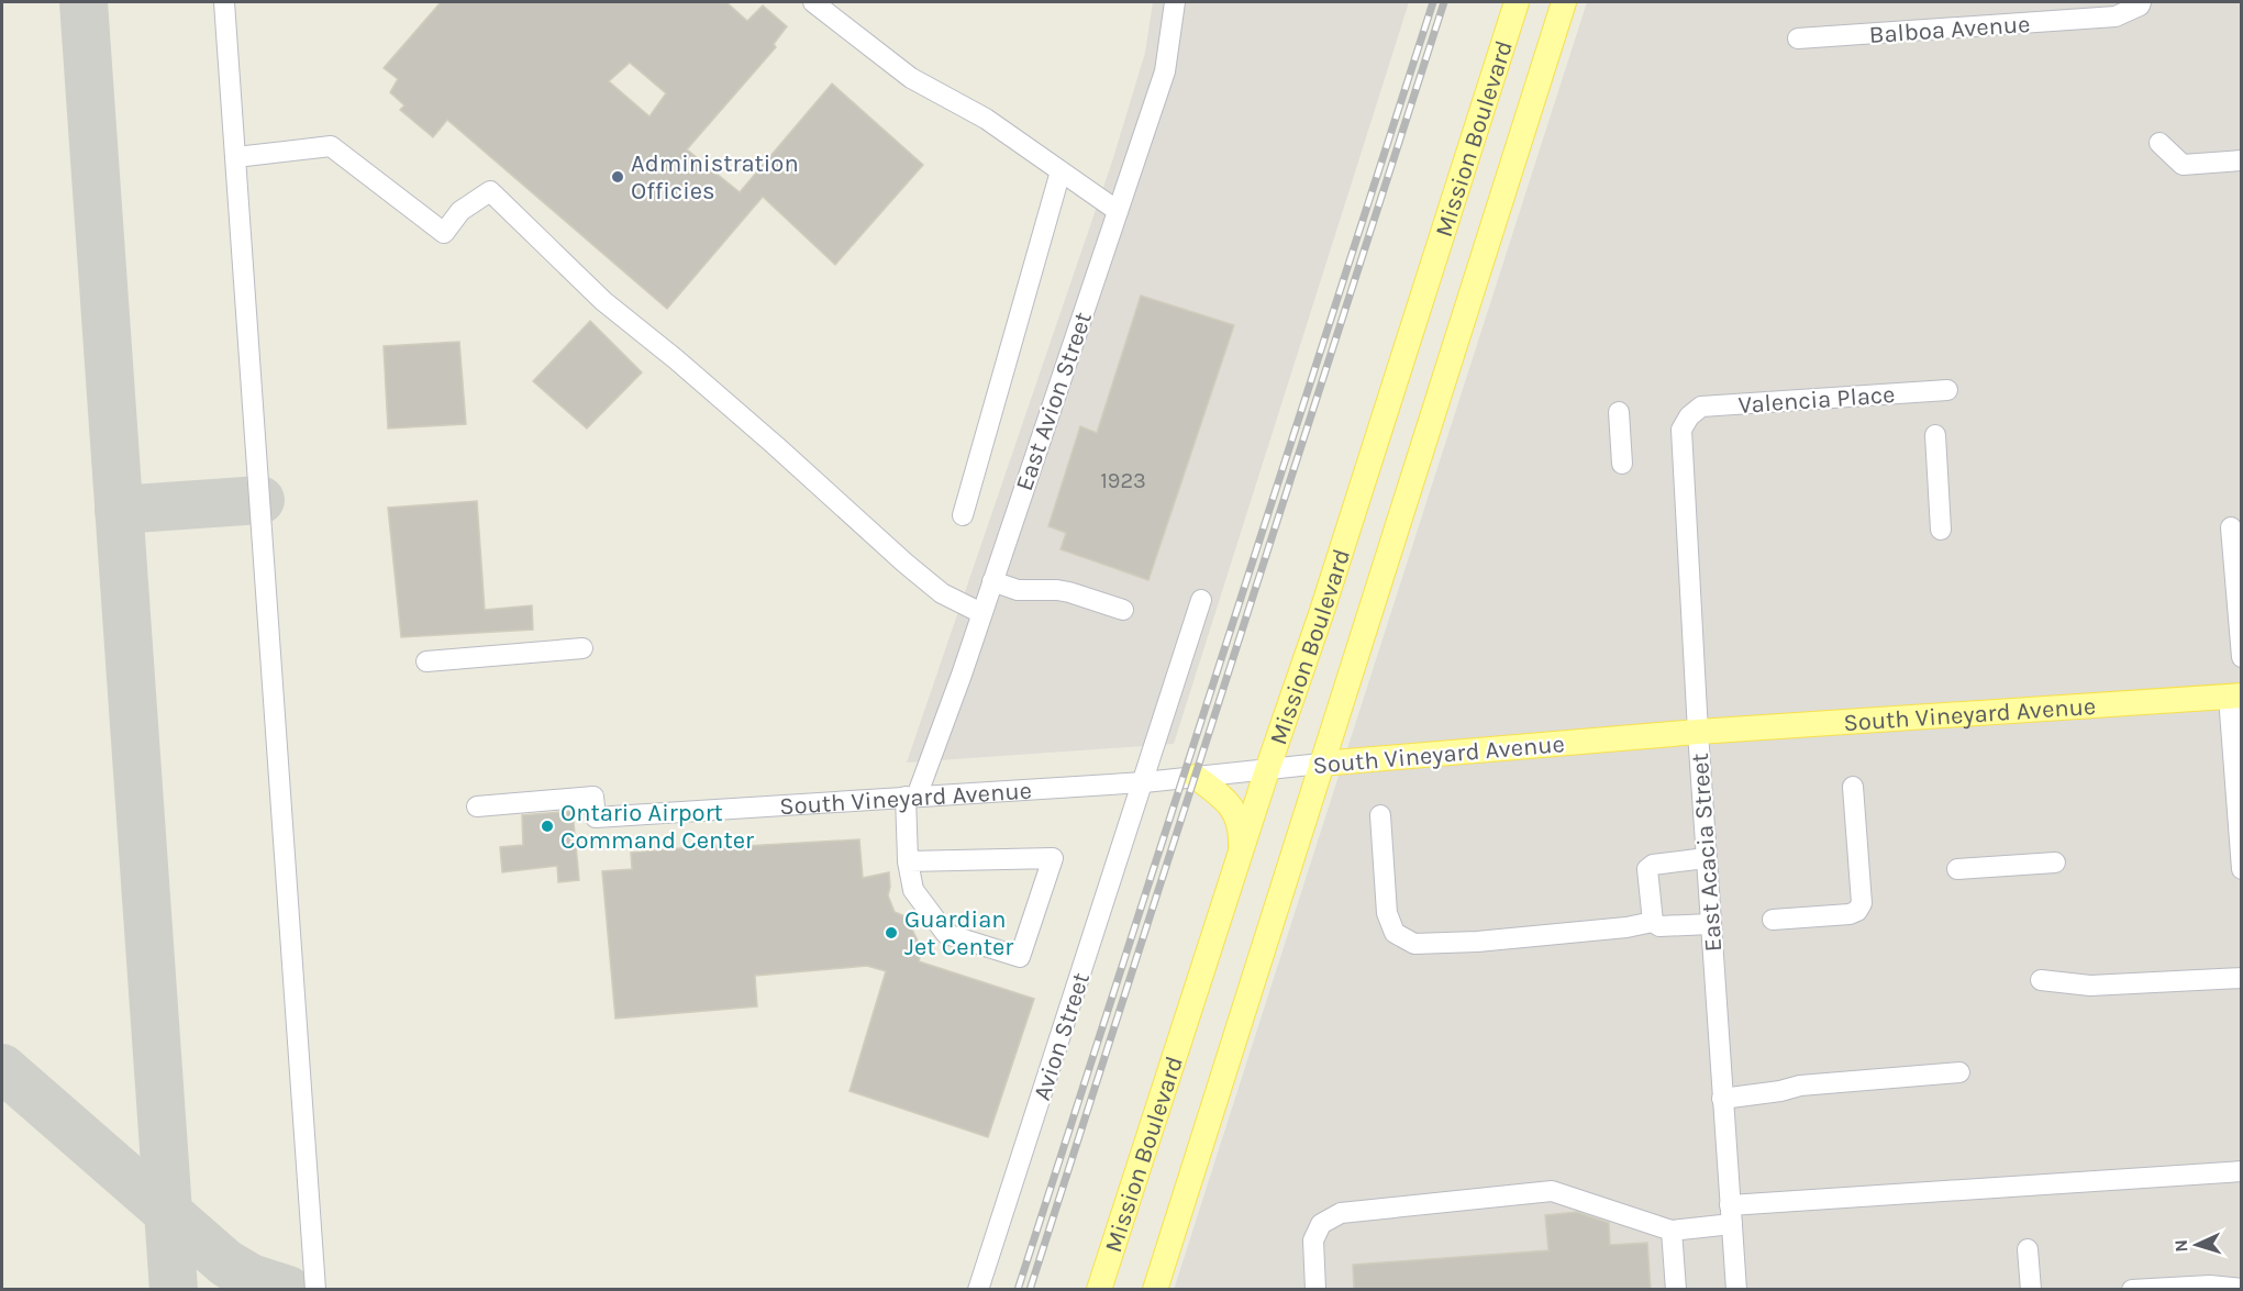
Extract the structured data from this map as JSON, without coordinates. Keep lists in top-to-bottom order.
{
  "streets": {
    "main road": ["Mission Boulevard", "South Vineyard Avenue"],
    "street": [
      "Balboa Avenue",
      "Valencia Place",
      "East Avion Street",
      "East Acacia Street",
      "Avion Street"
    ]
  },
  "crossings": [
    ["Mission Boulevard", "South Vineyard Avenue"],
    ["Valencia Place", "East Acacia Street"],
    ["East Avion Street", "South Vineyard Avenue"],
    ["South Vineyard Avenue", "East Acacia Street"],
    ["South Vineyard Avenue", "Avion Street"]
  ],
  "places": ["Administration Officies", "Ontario Airport Command Center", "Guardian Jet Center"],
  "house_numbers": ["1923"],
  "north": "left"
}
